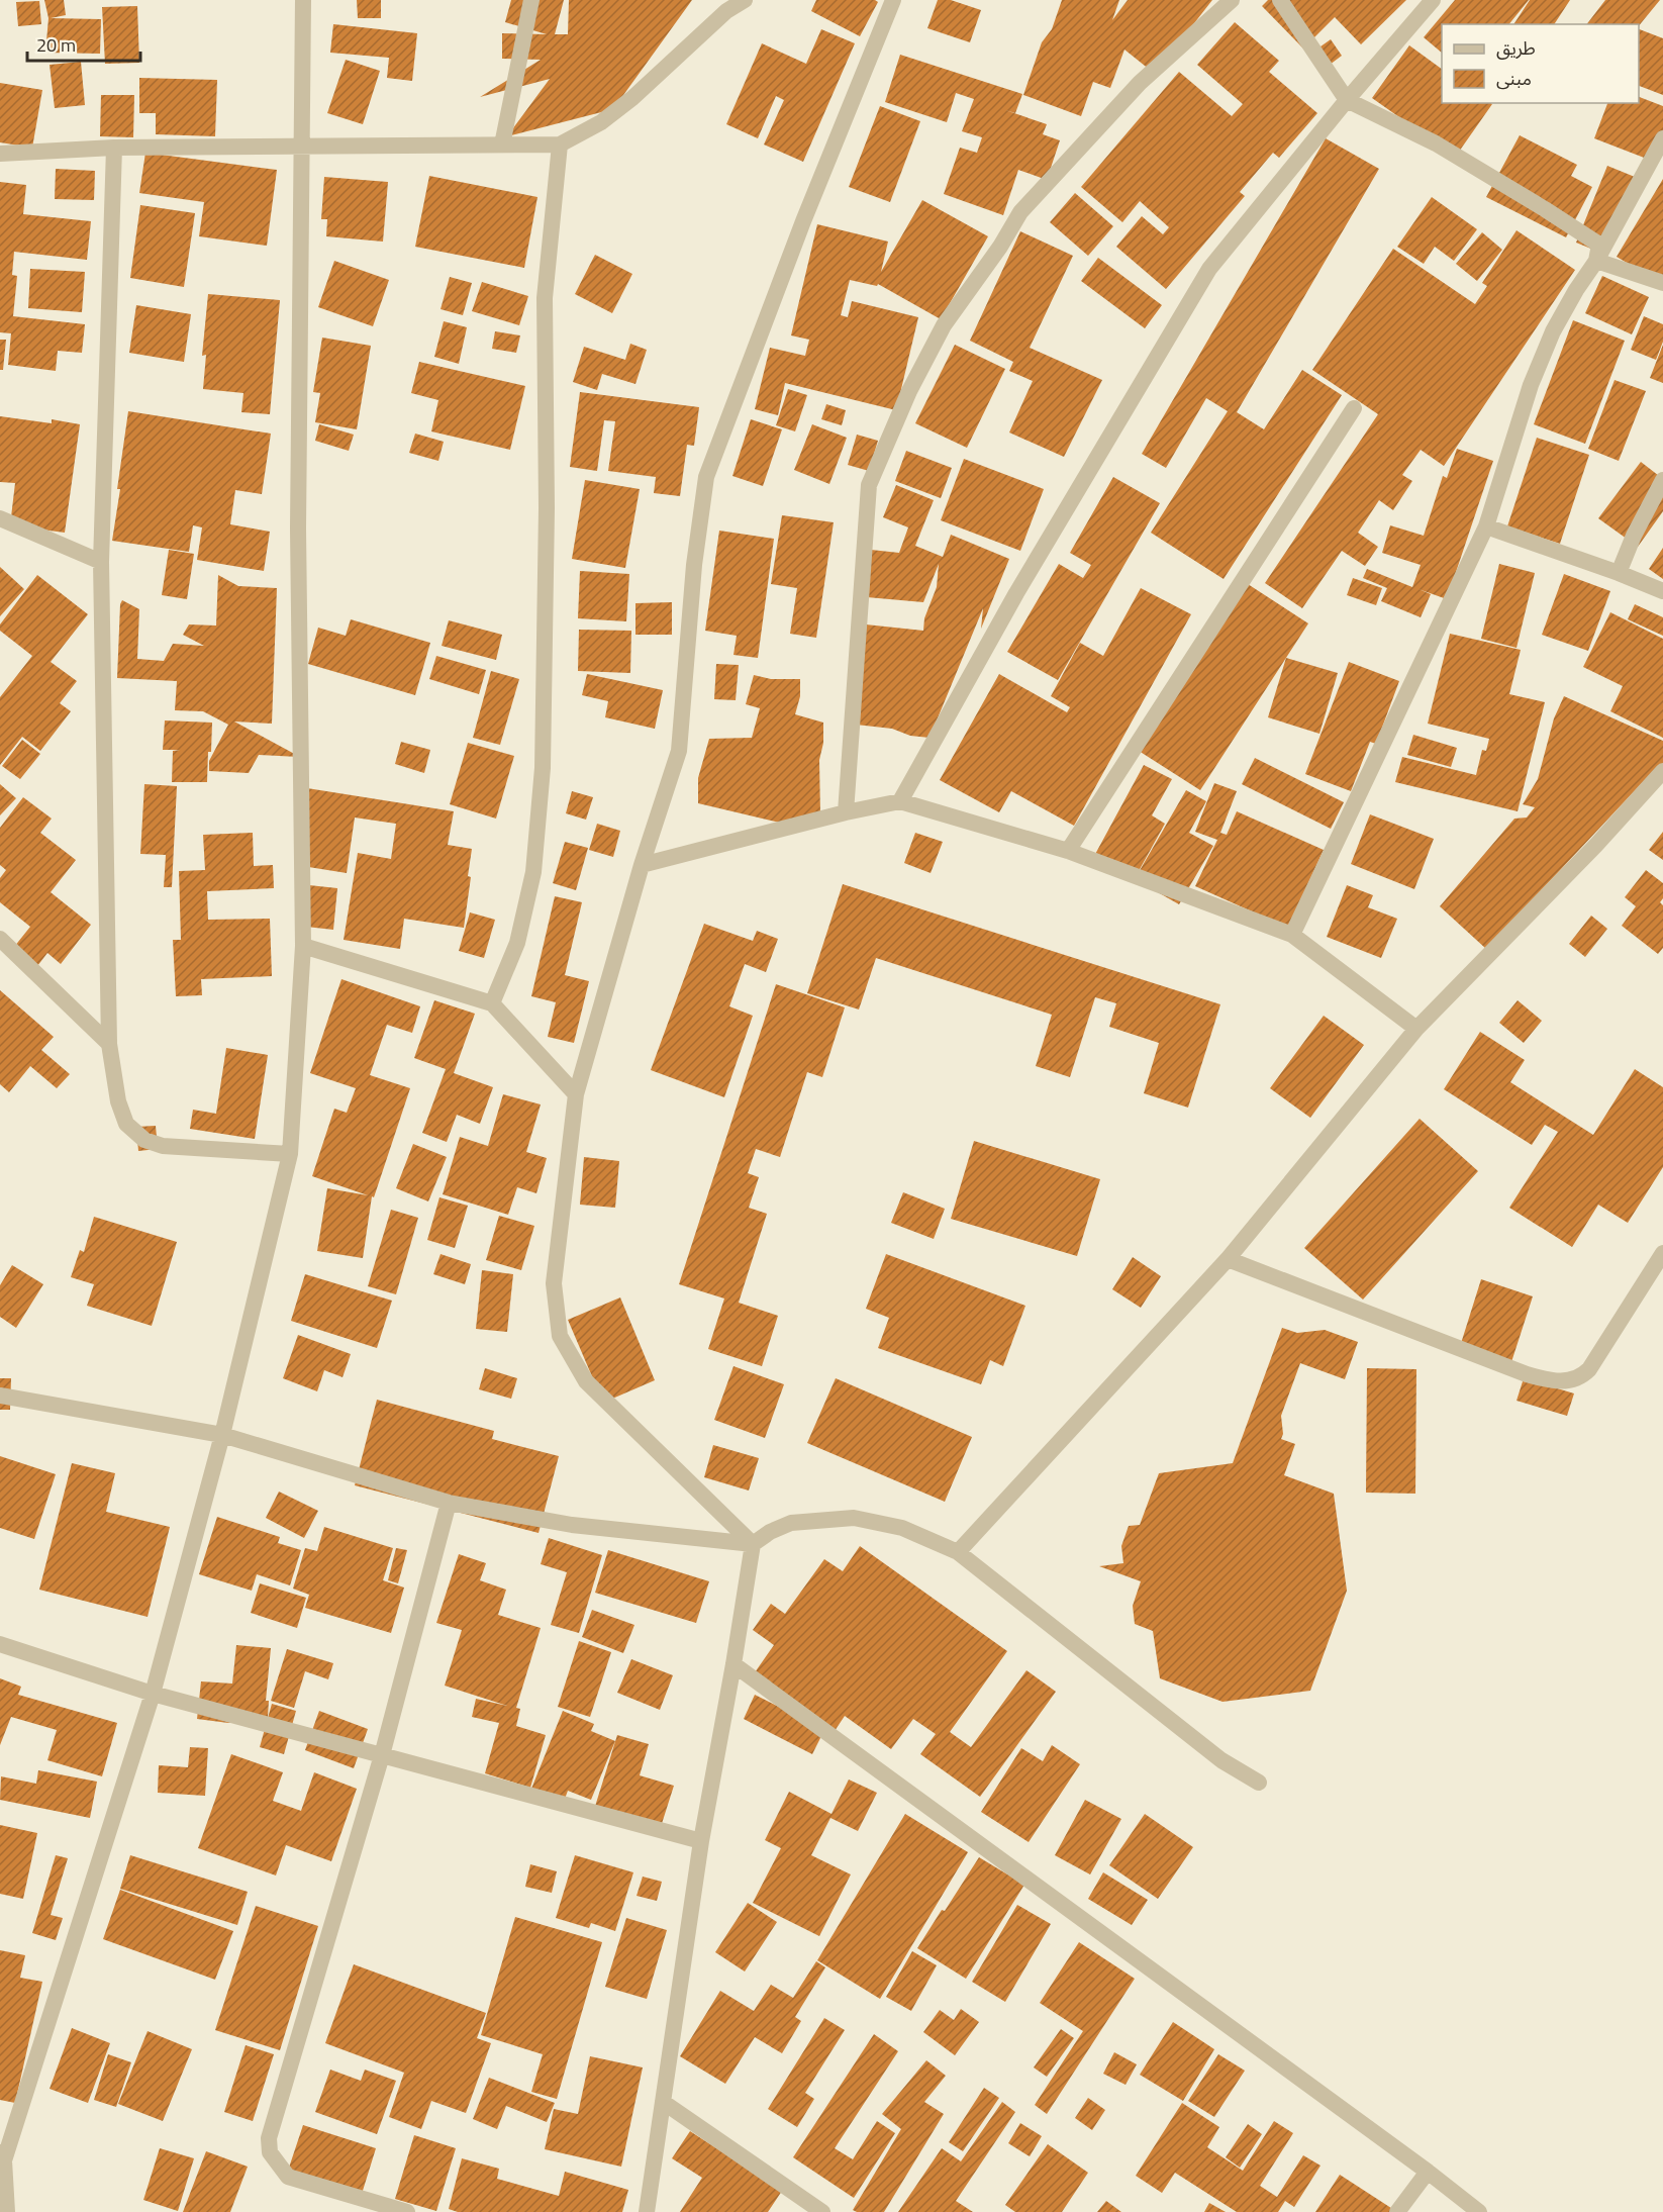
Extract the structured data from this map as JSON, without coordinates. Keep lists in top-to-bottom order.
{
  "legend": ["طريق", "مبنى"],
  "scale_bar": "20 m"
}
